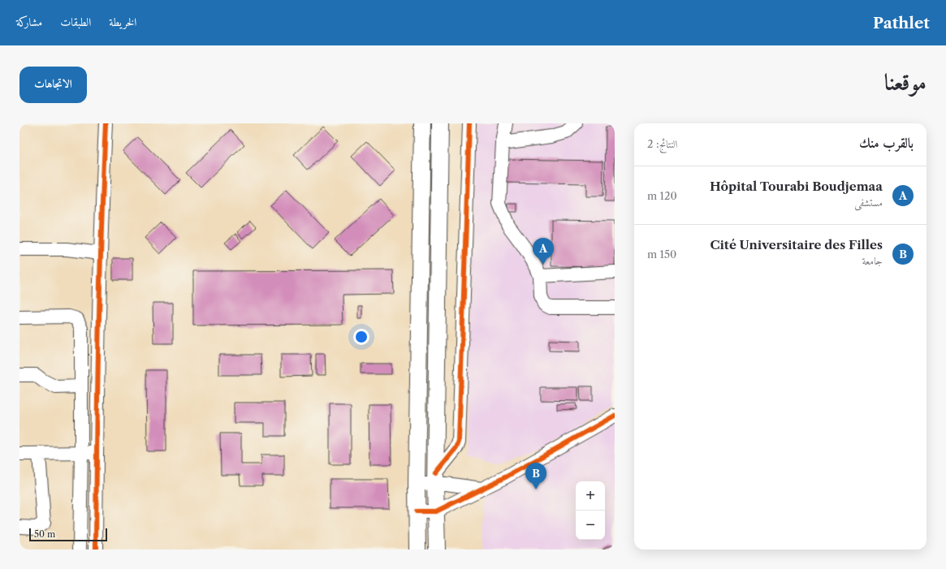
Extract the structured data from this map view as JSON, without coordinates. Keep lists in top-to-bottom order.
{
  "scale_bar": "50 m",
  "page": {
    "header": "Pathlet",
    "nav": ["الخريطة", "الطبقات", "مشاركة"],
    "title": "موقعنا",
    "buttons": "الاتجاهات",
    "heading": ["بالقرب منك", "النتائج: 2"],
    "list": [
      {
        "mark": "A",
        "name": "Hôpital Tourabi Boudjemaa",
        "note": "مستشفى",
        "value": "120 m"
      },
      {
        "mark": "B",
        "name": "Cité Universitaire des Filles",
        "note": "جامعة",
        "value": "150 m"
      }
    ],
    "pins": ["A", "B"],
    "map_buttons": ["+", "−"],
    "scale": "50 m"
  }
}
